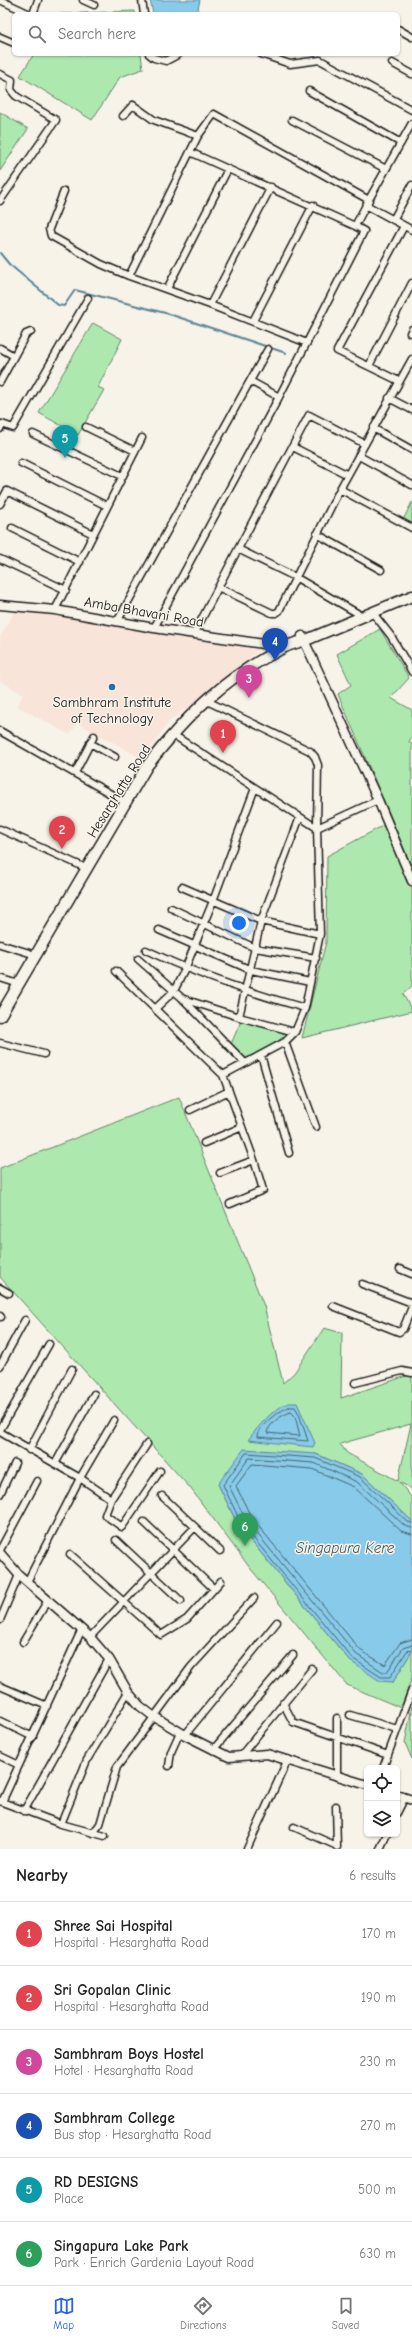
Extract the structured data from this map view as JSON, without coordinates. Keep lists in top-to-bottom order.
{
  "streets": {
    "main road": ["Hesarghatta Road"],
    "street": ["Amba Bhavani Road"]
  },
  "crossings": [
    ["Amba Bhavani Road", "Hesarghatta Road"]
  ],
  "water": ["Singapura Kere"],
  "places": ["Sambhram Institute of Technology"],
  "page": {
    "search": "Search here",
    "pins": [
      "5",
      "4",
      "3",
      "1",
      "2",
      "6"
    ],
    "heading": ["Nearby", "6 results"],
    "list": [
      {
        "mark": "1",
        "name": "Shree Sai Hospital",
        "note": "Hospital · Hesarghatta Road",
        "value": "170 m"
      },
      {
        "mark": "2",
        "name": "Sri Gopalan Clinic",
        "note": "Hospital · Hesarghatta Road",
        "value": "190 m"
      },
      {
        "mark": "3",
        "name": "Sambhram Boys Hostel",
        "note": "Hotel · Hesarghatta Road",
        "value": "230 m"
      },
      {
        "mark": "4",
        "name": "Sambhram College",
        "note": "Bus stop · Hesarghatta Road",
        "value": "270 m"
      },
      {
        "mark": "5",
        "name": "RD DESIGNS",
        "note": "Place",
        "value": "500 m"
      },
      {
        "mark": "6",
        "name": "Singapura Lake Park",
        "note": "Park · Enrich Gardenia Layout Road",
        "value": "630 m"
      }
    ],
    "nav": ["Map", "Directions", "Saved"]
  }
}
